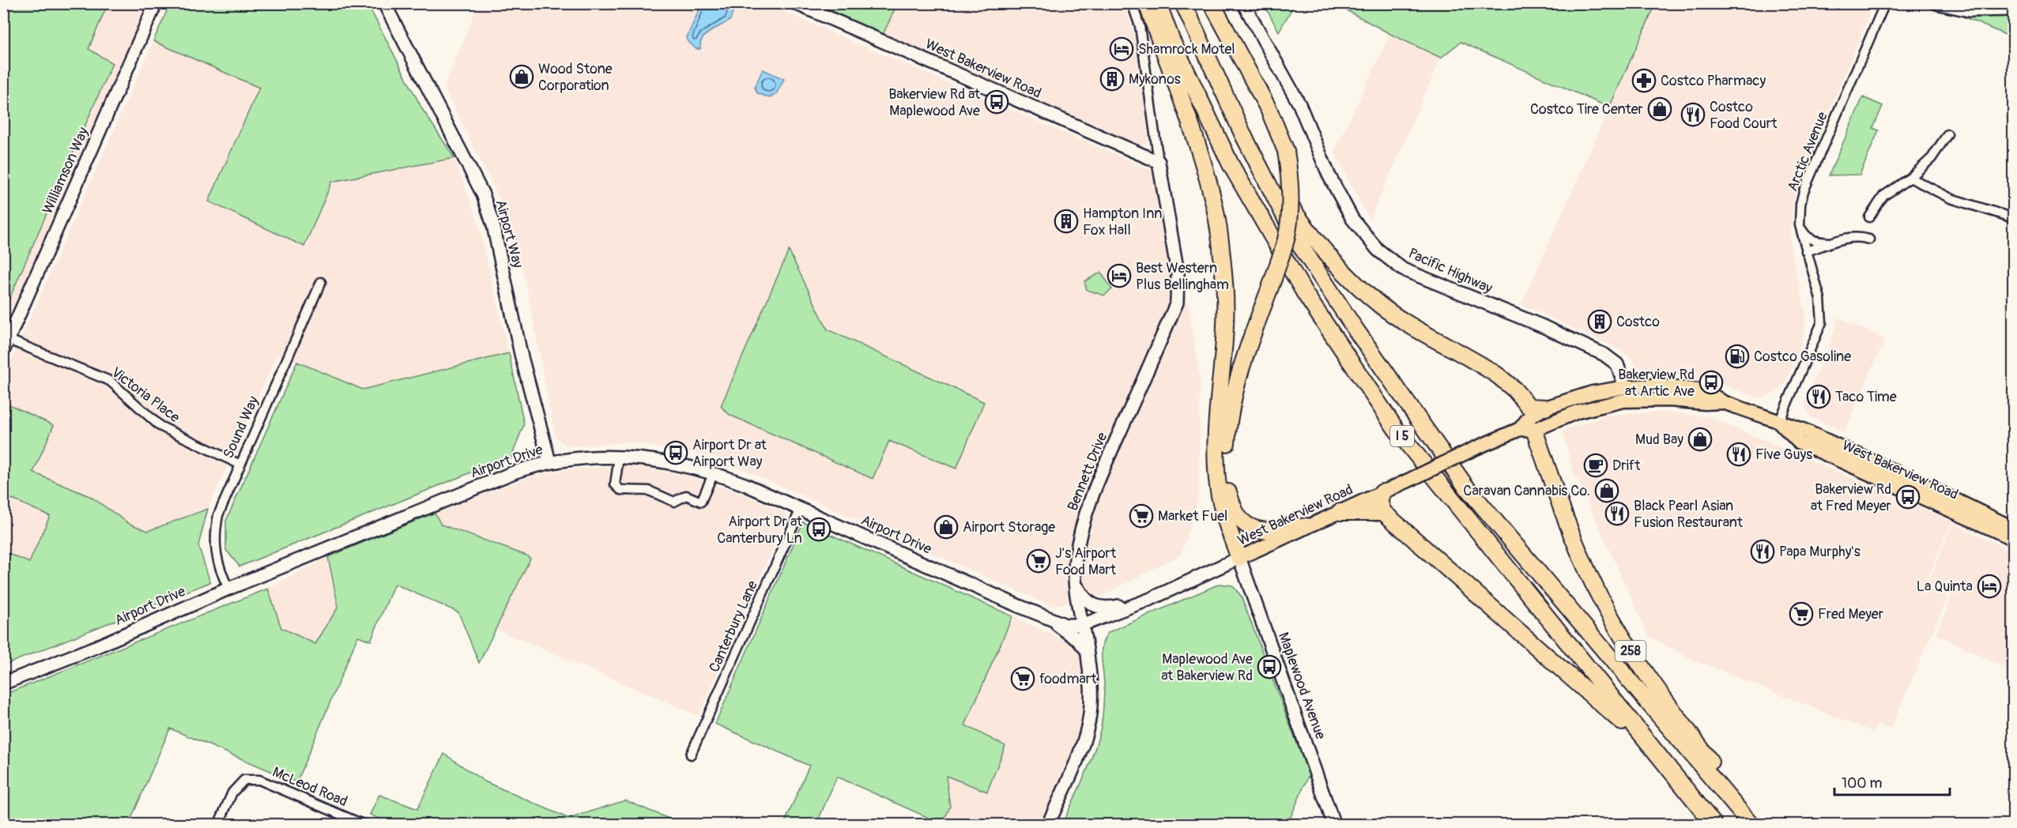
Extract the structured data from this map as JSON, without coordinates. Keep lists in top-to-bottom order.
{
  "streets": {
    "highway": ["I 5", "258"],
    "main road": ["West Bakerview Road"],
    "street": [
      "Arctic Avenue",
      "Williamson Way",
      "Airport Way",
      "Pacific Highway",
      "Victoria Place",
      "Sound Way",
      "Airport Drive",
      "Bennett Drive",
      "Canterbury Lane",
      "Maplewood Avenue",
      "McLeod Road"
    ]
  },
  "crossings": [
    ["West Bakerview Road", "Arctic Avenue"],
    ["West Bakerview Road", "Pacific Highway"],
    ["West Bakerview Road", "Airport Drive"],
    ["West Bakerview Road", "Bennett Drive"],
    ["West Bakerview Road", "258"],
    ["West Bakerview Road", "Maplewood Avenue"],
    ["Williamson Way", "Victoria Place"],
    ["Airport Way", "Airport Drive"],
    ["Victoria Place", "Sound Way"],
    ["Sound Way", "Airport Drive"],
    ["Airport Drive", "Bennett Drive"],
    ["Airport Drive", "Canterbury Lane"]
  ],
  "places": {
    "hotel": ["Shamrock Motel", "Best Western Plus Bellingham", "La Quinta"],
    "shop": [
      "Wood Stone Corporation",
      "Costco Tire Center",
      "Mud Bay",
      "Caravan Cannabis Co.",
      "Airport Storage"
    ],
    "building": ["Mykonos", "Hampton Inn Fox Hall", "Costco"],
    "pharmacy": ["Costco Pharmacy"],
    "bus stop": [
      "Bakerview Rd at Maplewood Ave",
      "Bakerview Rd at Artic Ave",
      "Airport Dr at Airport Way",
      "Bakerview Rd at Fred Meyer",
      "Airport Dr at Canterbury Ln",
      "Maplewood Ave at Bakerview Rd"
    ],
    "restaurant": [
      "Costco Food Court",
      "Taco Time",
      "Five Guys",
      "Black Pearl Asian Fusion Restaurant",
      "Papa Murphy's"
    ],
    "fuel station": ["Costco Gasoline"],
    "cafe": ["Drift"],
    "supermarket": [
      "Market Fuel",
      "J's Airport Food Mart",
      "Fred Meyer",
      "foodmart"
    ]
  },
  "scale_bar": "100 m"
}
